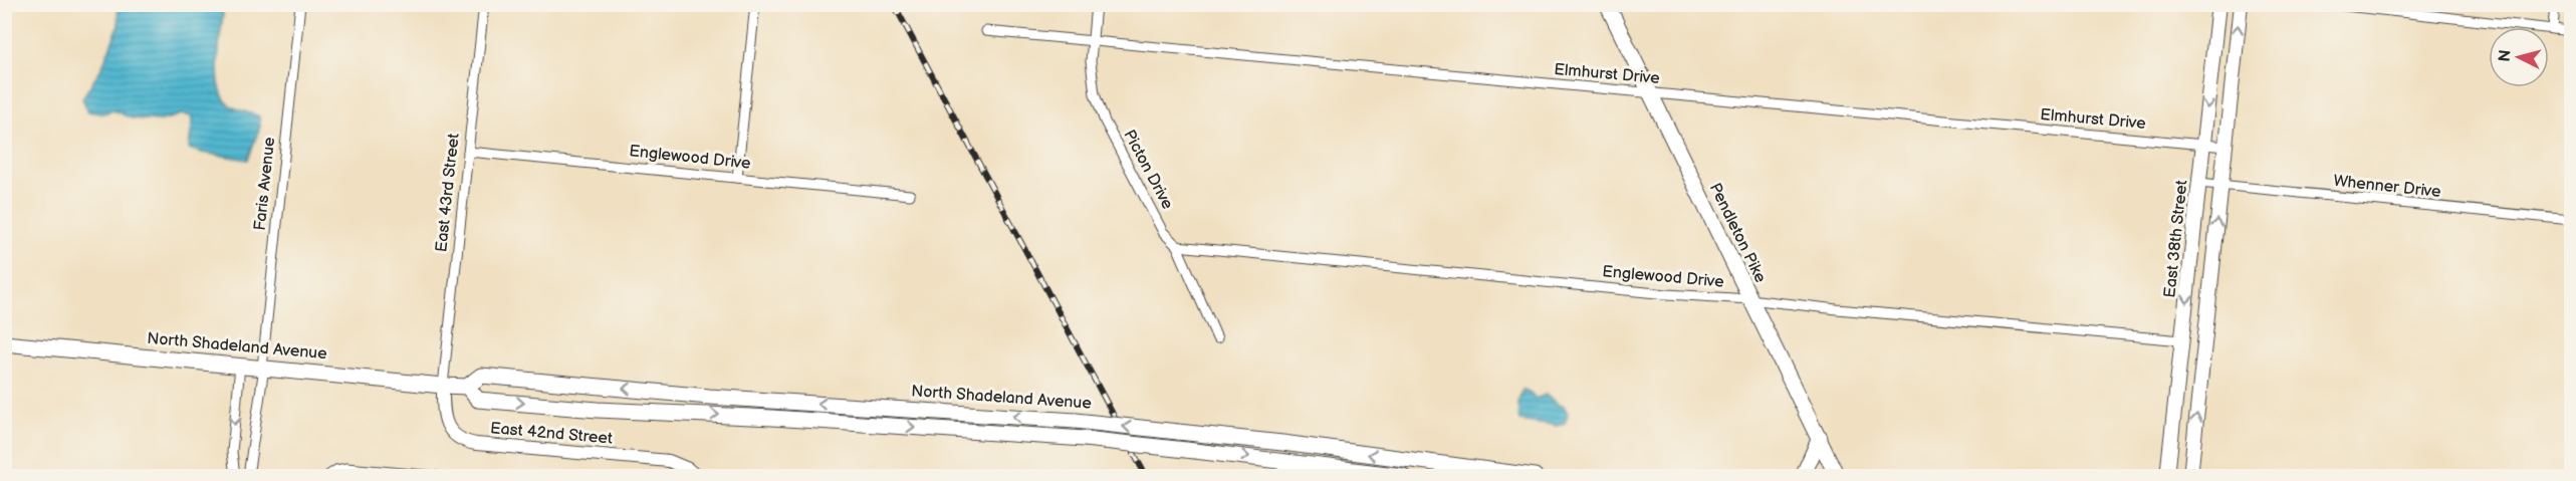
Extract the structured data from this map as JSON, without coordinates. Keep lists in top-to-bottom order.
{
  "streets": {
    "main road": ["Pendleton Pike", "East 38th Street", "North Shadeland Avenue"],
    "street": [
      "Elmhurst Drive",
      "Englewood Drive",
      "Picton Drive",
      "Faris Avenue",
      "Whenner Drive",
      "East 43rd Street",
      "East 42nd Street"
    ]
  },
  "crossings": [
    ["Elmhurst Drive", "Picton Drive"],
    ["Elmhurst Drive", "Pendleton Pike"],
    ["Elmhurst Drive", "East 38th Street"],
    ["Englewood Drive", "Picton Drive"],
    ["Englewood Drive", "East 43rd Street"],
    ["Englewood Drive", "Pendleton Pike"],
    ["Englewood Drive", "East 38th Street"],
    ["Faris Avenue", "North Shadeland Avenue"],
    ["Whenner Drive", "East 38th Street"],
    ["East 43rd Street", "North Shadeland Avenue"],
    ["East 43rd Street", "East 42nd Street"],
    ["North Shadeland Avenue", "East 42nd Street"]
  ],
  "north": "left"
}
